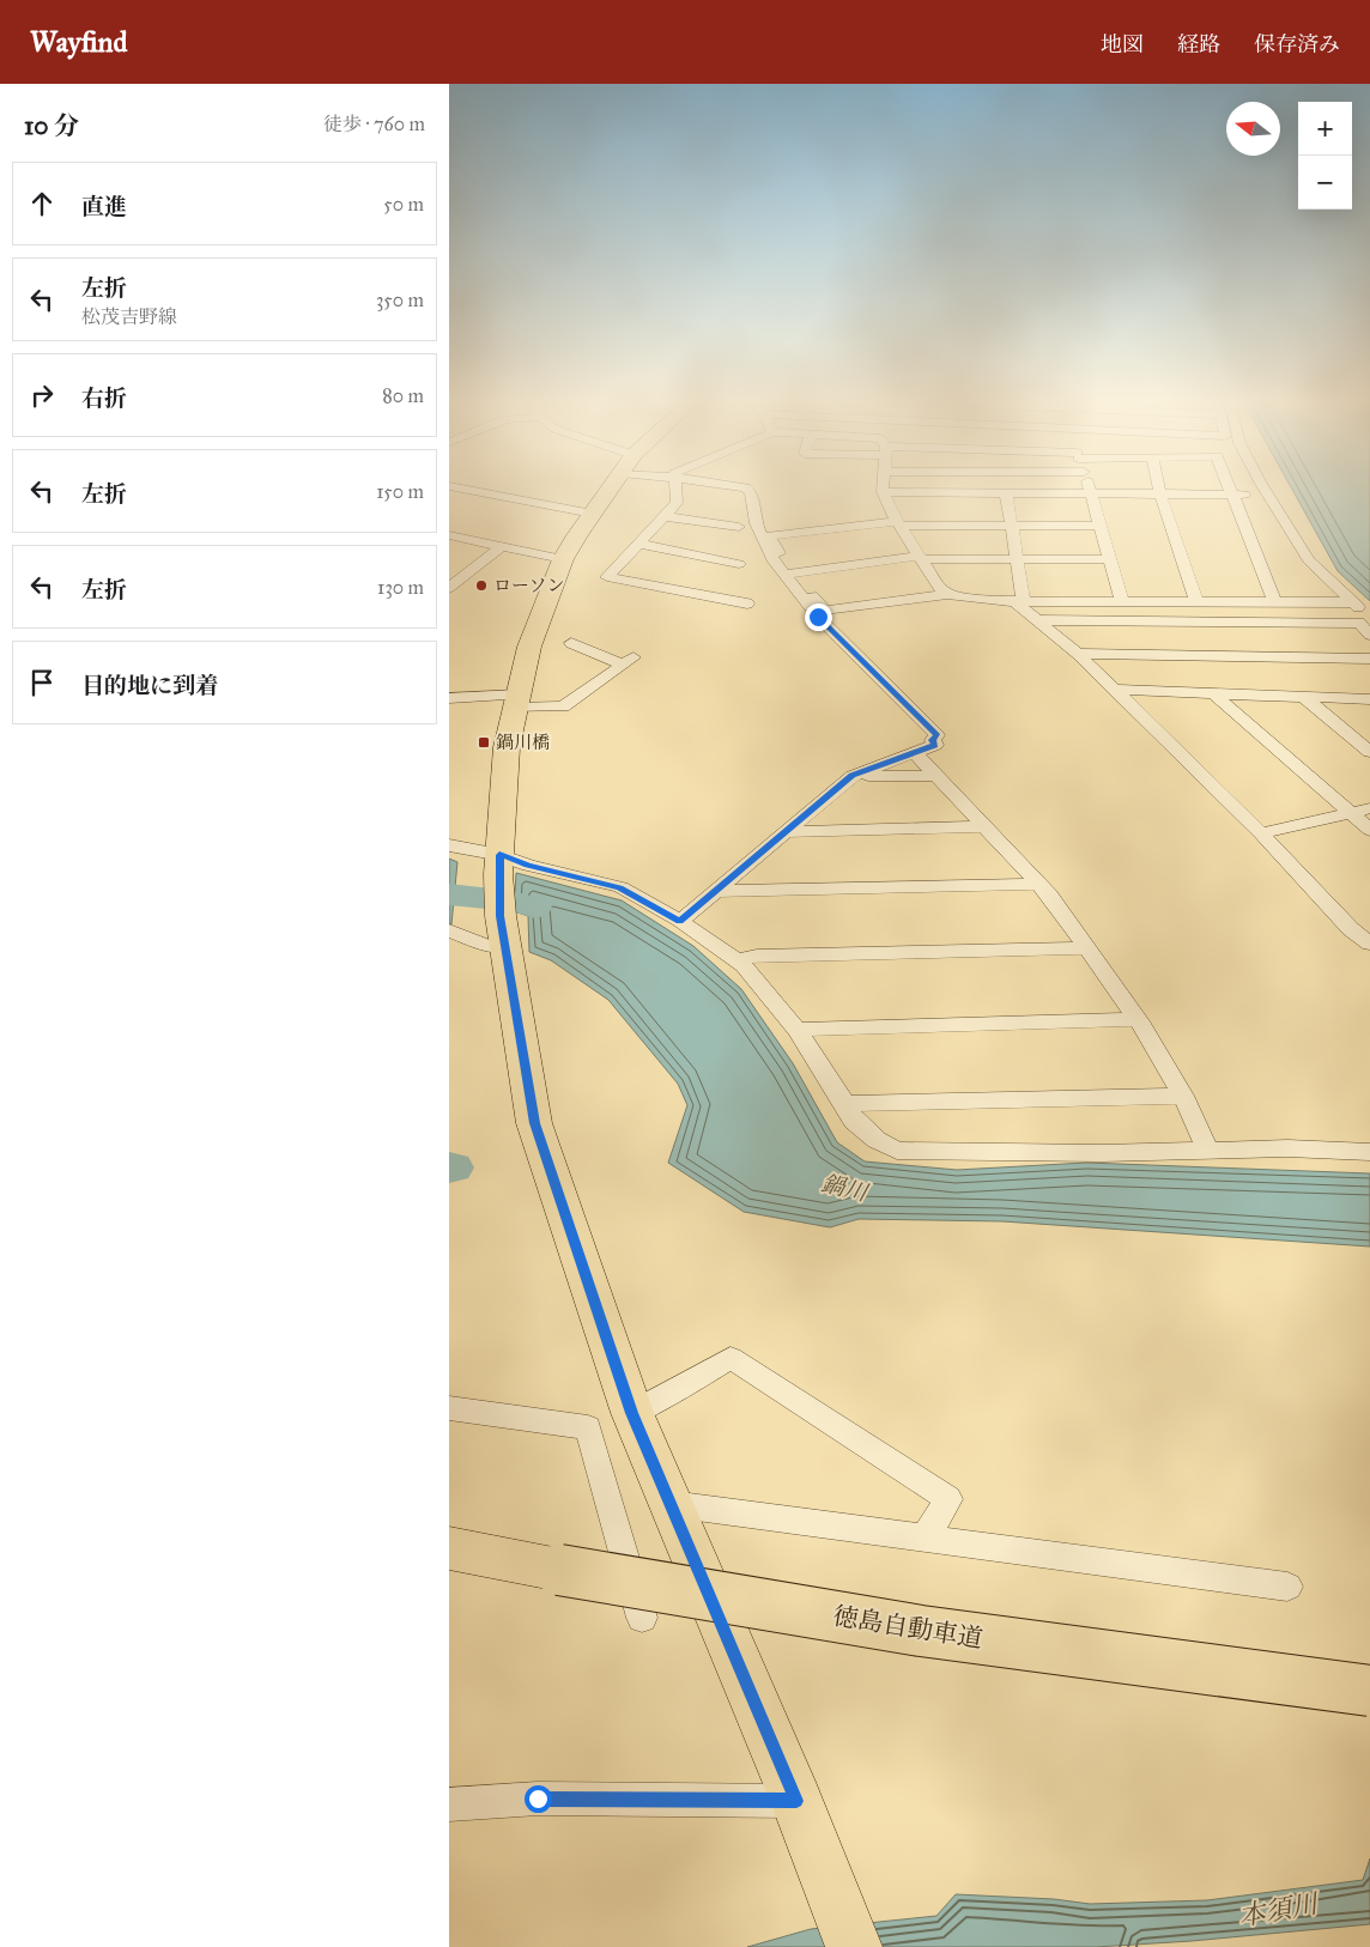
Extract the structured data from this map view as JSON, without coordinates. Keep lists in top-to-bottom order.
{
  "streets": {
    "main road": ["徳島自動車道"]
  },
  "water": ["鍋川", "本須川"],
  "places": {
    "other": ["ローソン"],
    "transit": ["鍋川橋"]
  },
  "north": "left",
  "page": {
    "header": "Wayfind",
    "nav": ["地図", "経路", "保存済み"],
    "heading": ["10 分", "徒歩 · 760 m"],
    "map_buttons": ["+", "−"],
    "list": [
      ["直進", "50 m"],
      ["左折", "松茂吉野線", "350 m"],
      ["右折", "80 m"],
      ["左折", "150 m"],
      ["左折", "130 m"],
      "目的地に到着"
    ]
  }
}
